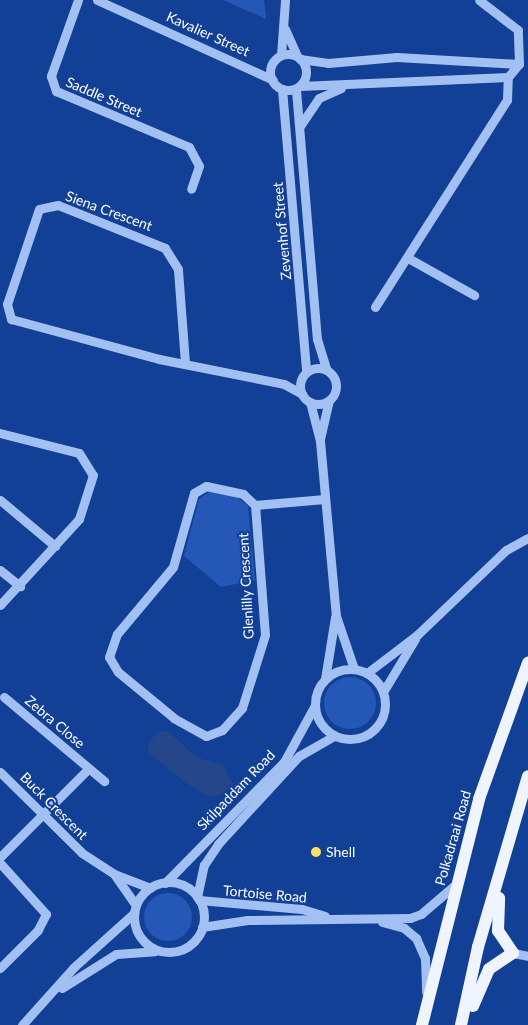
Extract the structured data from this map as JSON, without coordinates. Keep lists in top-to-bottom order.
{
  "streets": {
    "main road": ["Polkadraai Road"],
    "street": [
      "Kavalier Street",
      "Saddle Street",
      "Siena Crescent",
      "Zevenhof Street",
      "Glenlilly Crescent",
      "Zebra Close",
      "Skilpaddam Road",
      "Buck Crescent",
      "Tortoise Road"
    ]
  },
  "crossings": [
    ["Kavalier Street", "Zevenhof Street"],
    ["Siena Crescent", "Zevenhof Street"],
    ["Zevenhof Street", "Skilpaddam Road"],
    ["Zebra Close", "Buck Crescent"],
    ["Skilpaddam Road", "Tortoise Road"],
    ["Polkadraai Road", "Tortoise Road"]
  ],
  "places": ["Shell"]
}
